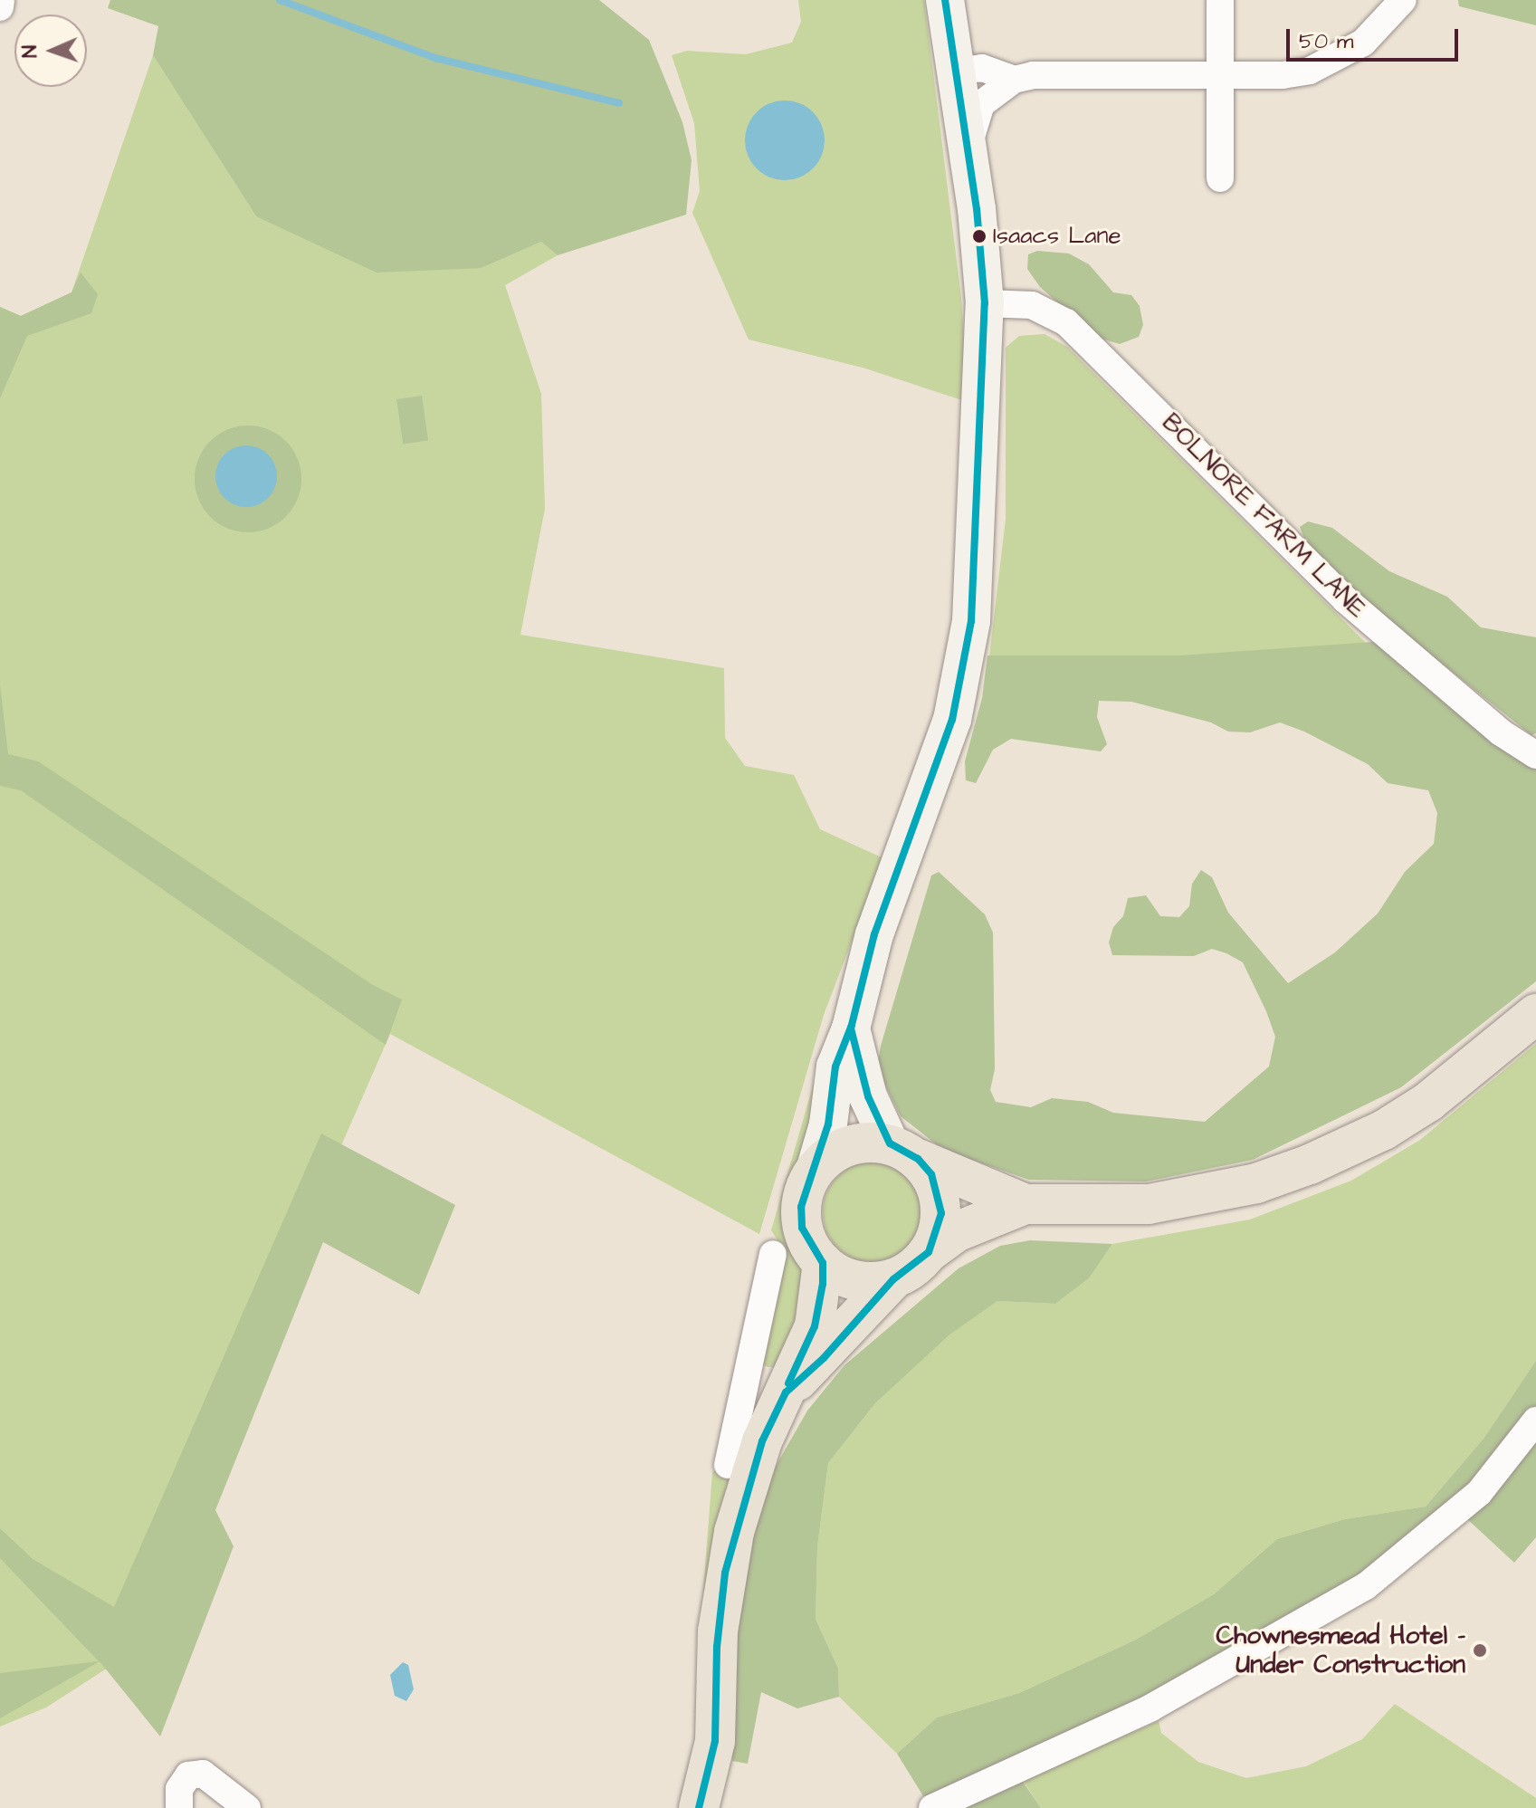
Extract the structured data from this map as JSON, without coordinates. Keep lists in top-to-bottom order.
{
  "streets": {
    "street": ["BOLNORE FARM LANE"]
  },
  "places": ["Isaacs Lane", "Chownesmead Hotel - Under Construction"],
  "scale_bar": "50 m",
  "north": "left"
}
